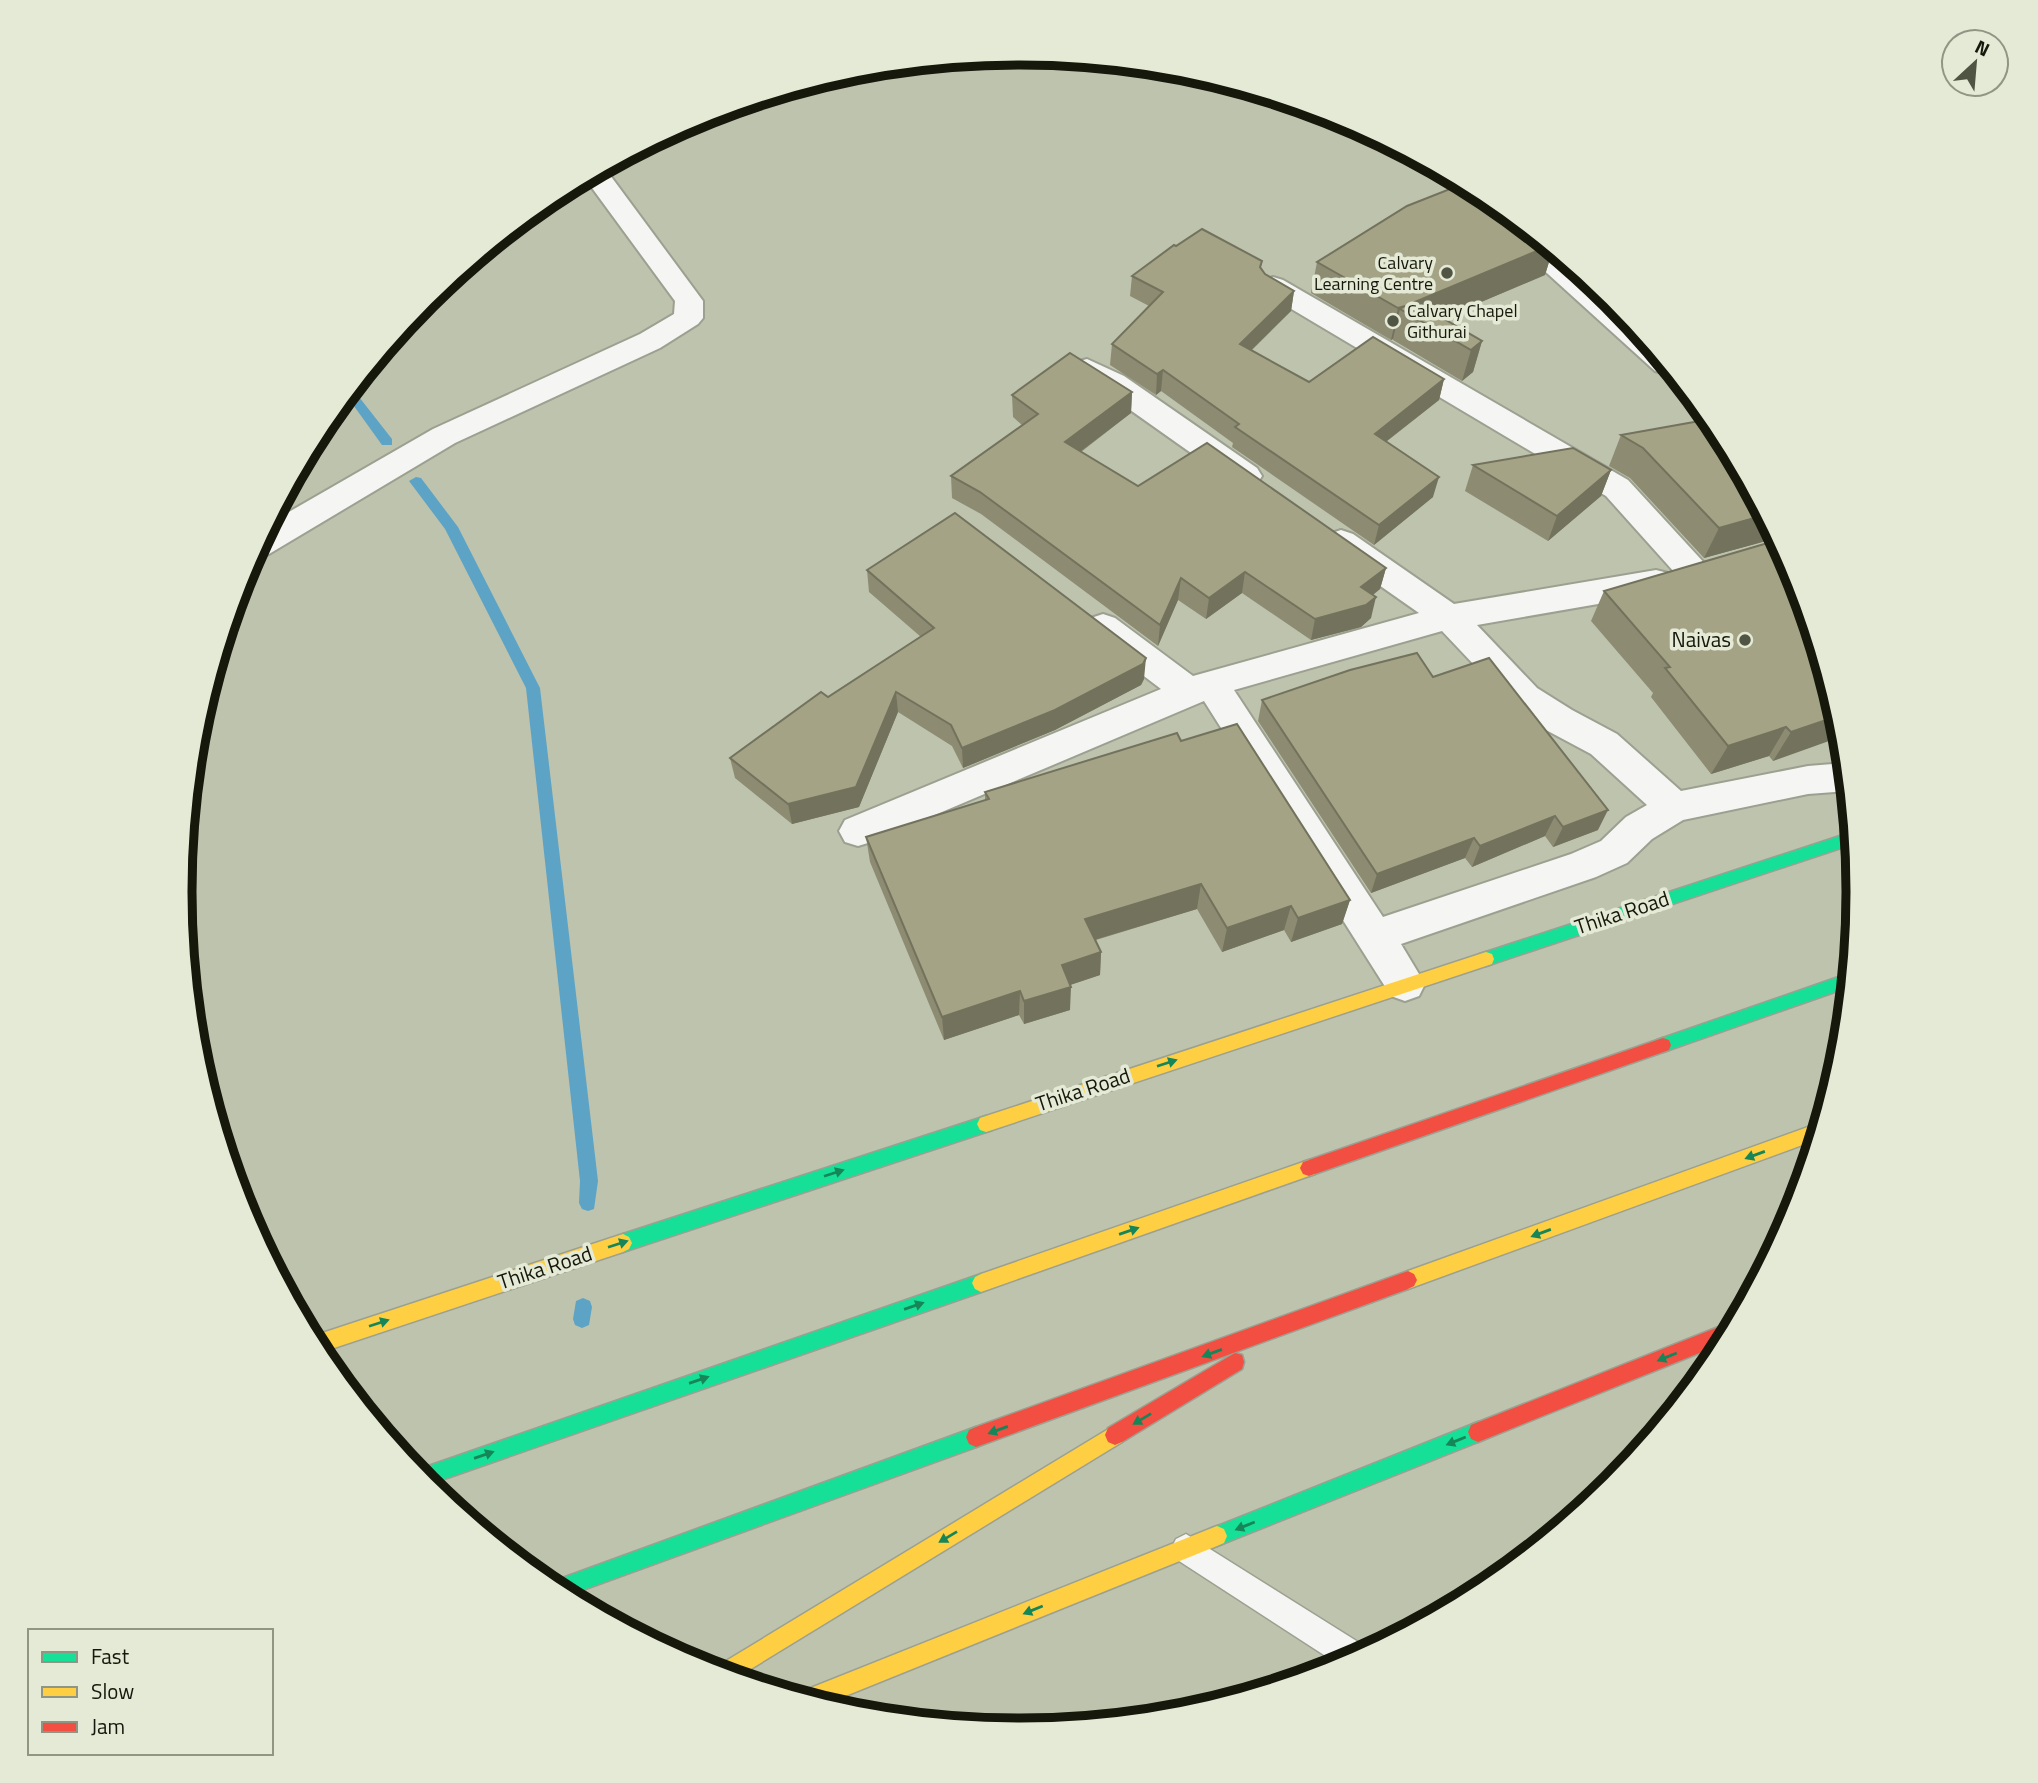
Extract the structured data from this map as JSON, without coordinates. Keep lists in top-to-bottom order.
{
  "streets": {
    "main road": ["Thika Road"]
  },
  "one_way": ["Thika Road"],
  "places": ["Calvary Learning Centre", "Calvary Chapel Githurai", "Naivas"],
  "legend": ["Fast", "Slow", "Jam"],
  "north": "top right"
}
